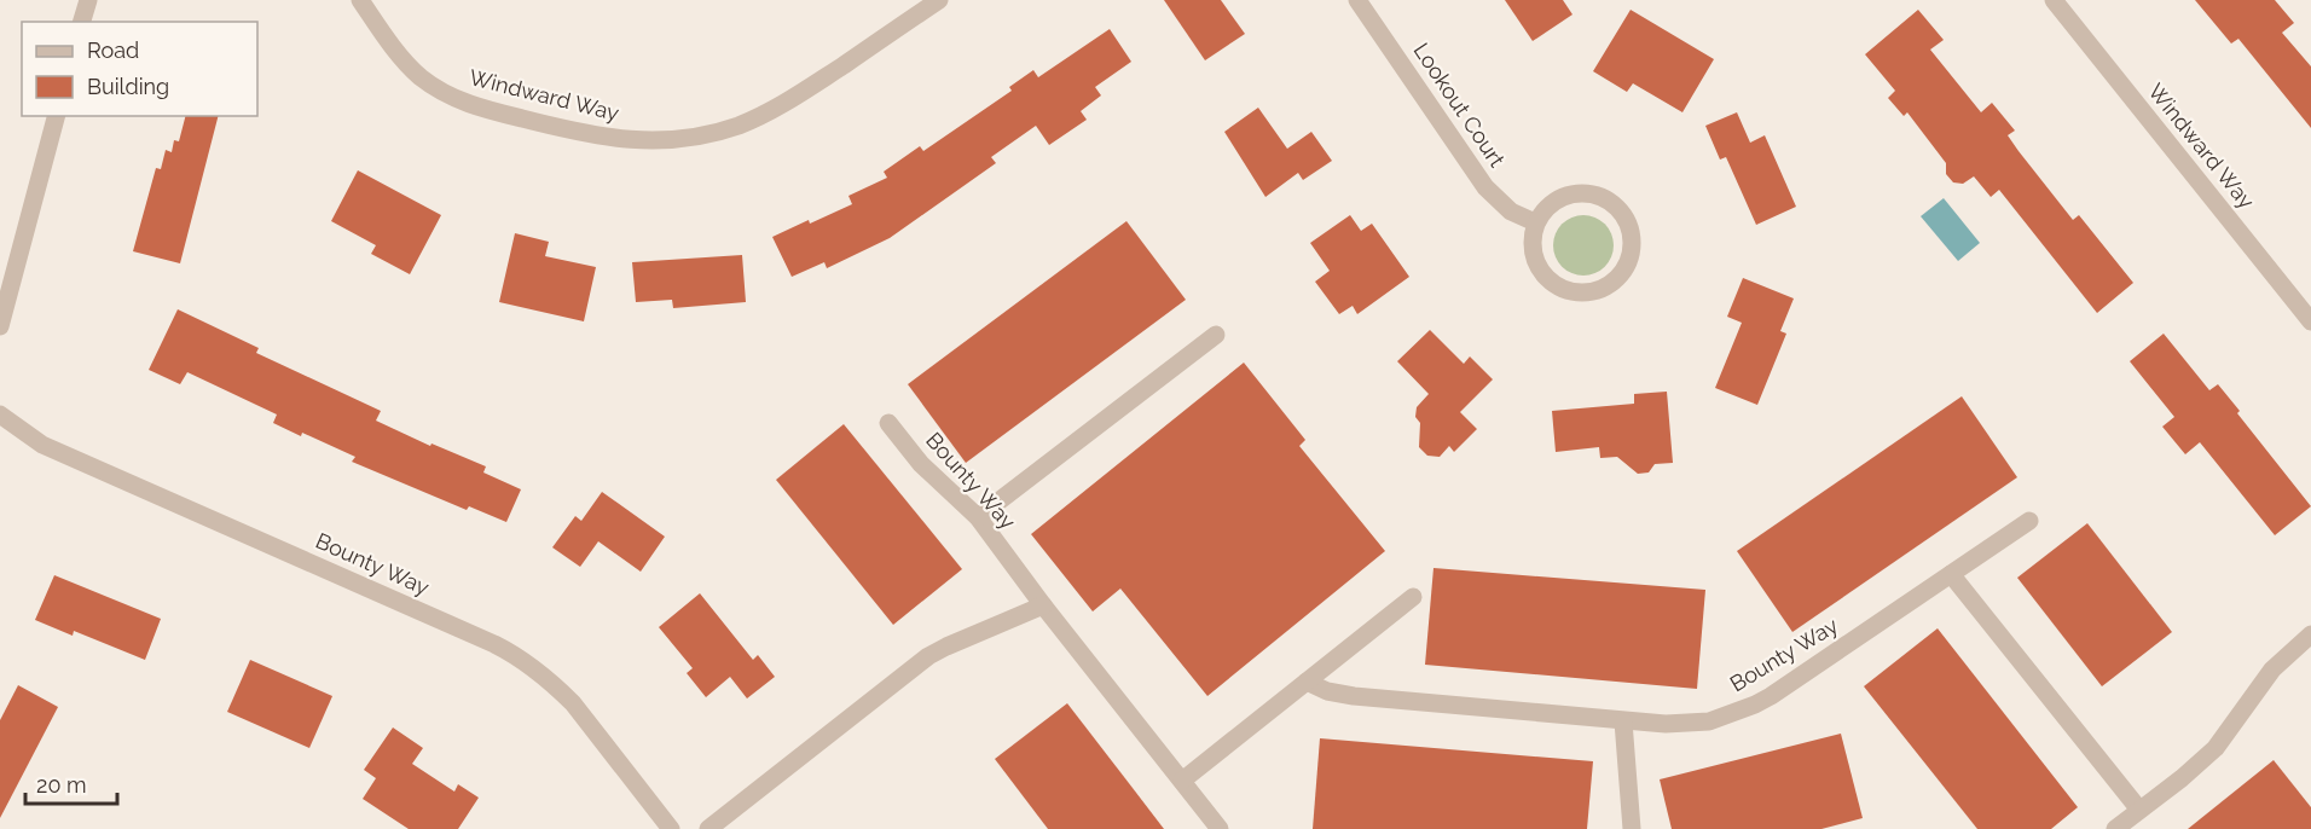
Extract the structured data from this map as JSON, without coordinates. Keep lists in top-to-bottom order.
{
  "streets": {
    "street": ["Windward Way", "Lookout Court", "Bounty Way"]
  },
  "legend": ["Road", "Building"],
  "scale_bar": "20 m"
}
